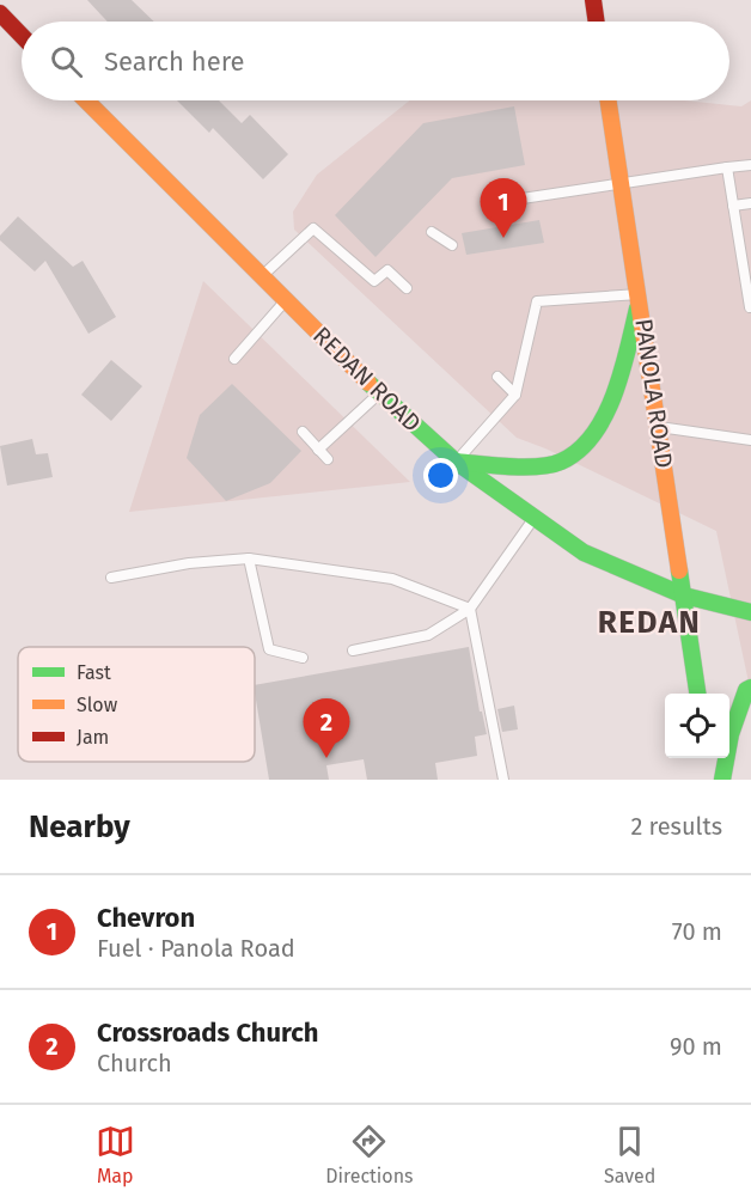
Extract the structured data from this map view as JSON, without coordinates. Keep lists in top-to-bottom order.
{
  "streets": {
    "main road": ["REDAN ROAD", "PANOLA ROAD"]
  },
  "crossings": [
    ["REDAN ROAD", "PANOLA ROAD"]
  ],
  "districts": ["REDAN"],
  "legend": ["Fast", "Slow", "Jam"],
  "page": {
    "search": "Search here",
    "pins": ["1", "2"],
    "heading": ["Nearby", "2 results"],
    "list": [
      {
        "mark": "1",
        "name": "Chevron",
        "note": "Fuel · Panola Road",
        "value": "70 m"
      },
      {
        "mark": "2",
        "name": "Crossroads Church",
        "note": "Church",
        "value": "90 m"
      }
    ],
    "nav": ["Map", "Directions", "Saved"]
  }
}
